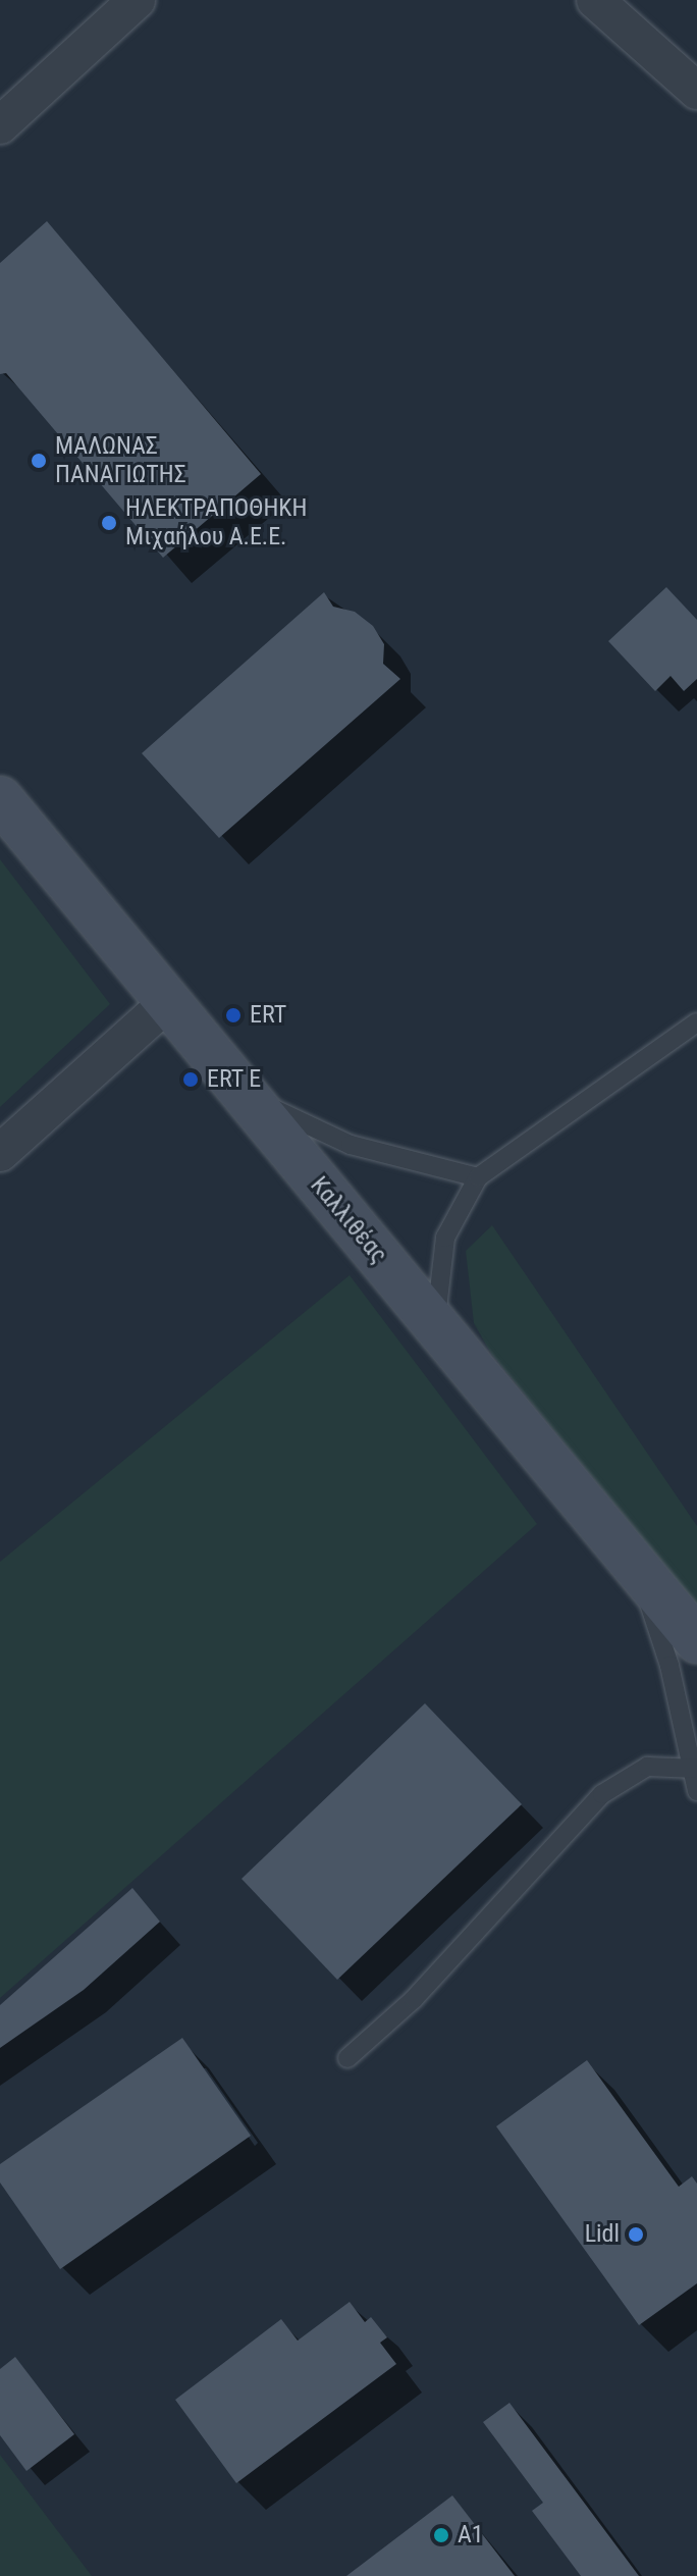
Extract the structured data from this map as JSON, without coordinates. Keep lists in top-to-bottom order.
{
  "streets": {
    "main road": ["Καλλιθέας"]
  },
  "places": [
    "ΜΑΛΩΝΑΣ ΠΑΝΑΓΙΩΤΗΣ",
    "ΗΛΕΚΤΡΑΠΟΘΗΚΗ Μιχαήλου Α.Ε.Ε.",
    "ERT",
    "ERT E",
    "Lidl",
    "A1"
  ]
}
